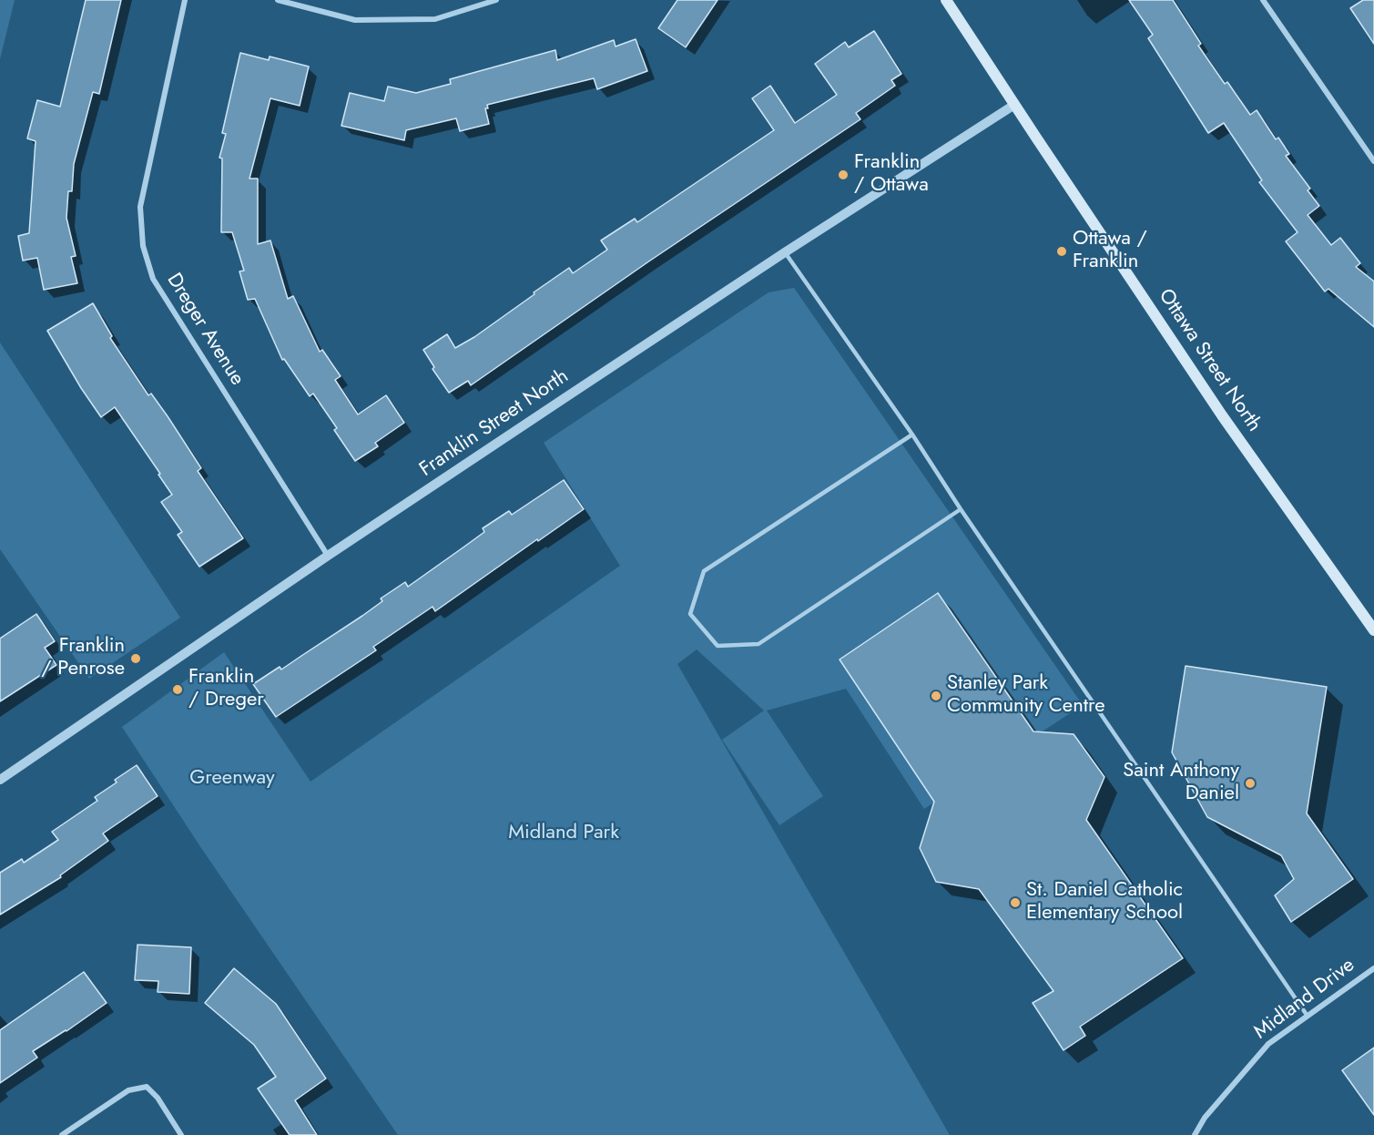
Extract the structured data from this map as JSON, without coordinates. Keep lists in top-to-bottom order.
{
  "streets": {
    "main road": ["Ottawa Street North"],
    "street": ["Dreger Avenue", "Franklin Street North", "Midland Drive"]
  },
  "crossings": [
    ["Dreger Avenue", "Franklin Street North"],
    ["Ottawa Street North", "Franklin Street North"]
  ],
  "parks": ["Greenway", "Midland Park"],
  "places": [
    "Franklin / Ottawa",
    "Ottawa / Franklin",
    "Franklin / Penrose",
    "Franklin / Dreger",
    "Stanley Park Community Centre",
    "Saint Anthony Daniel",
    "St. Daniel Catholic Elementary School"
  ]
}
